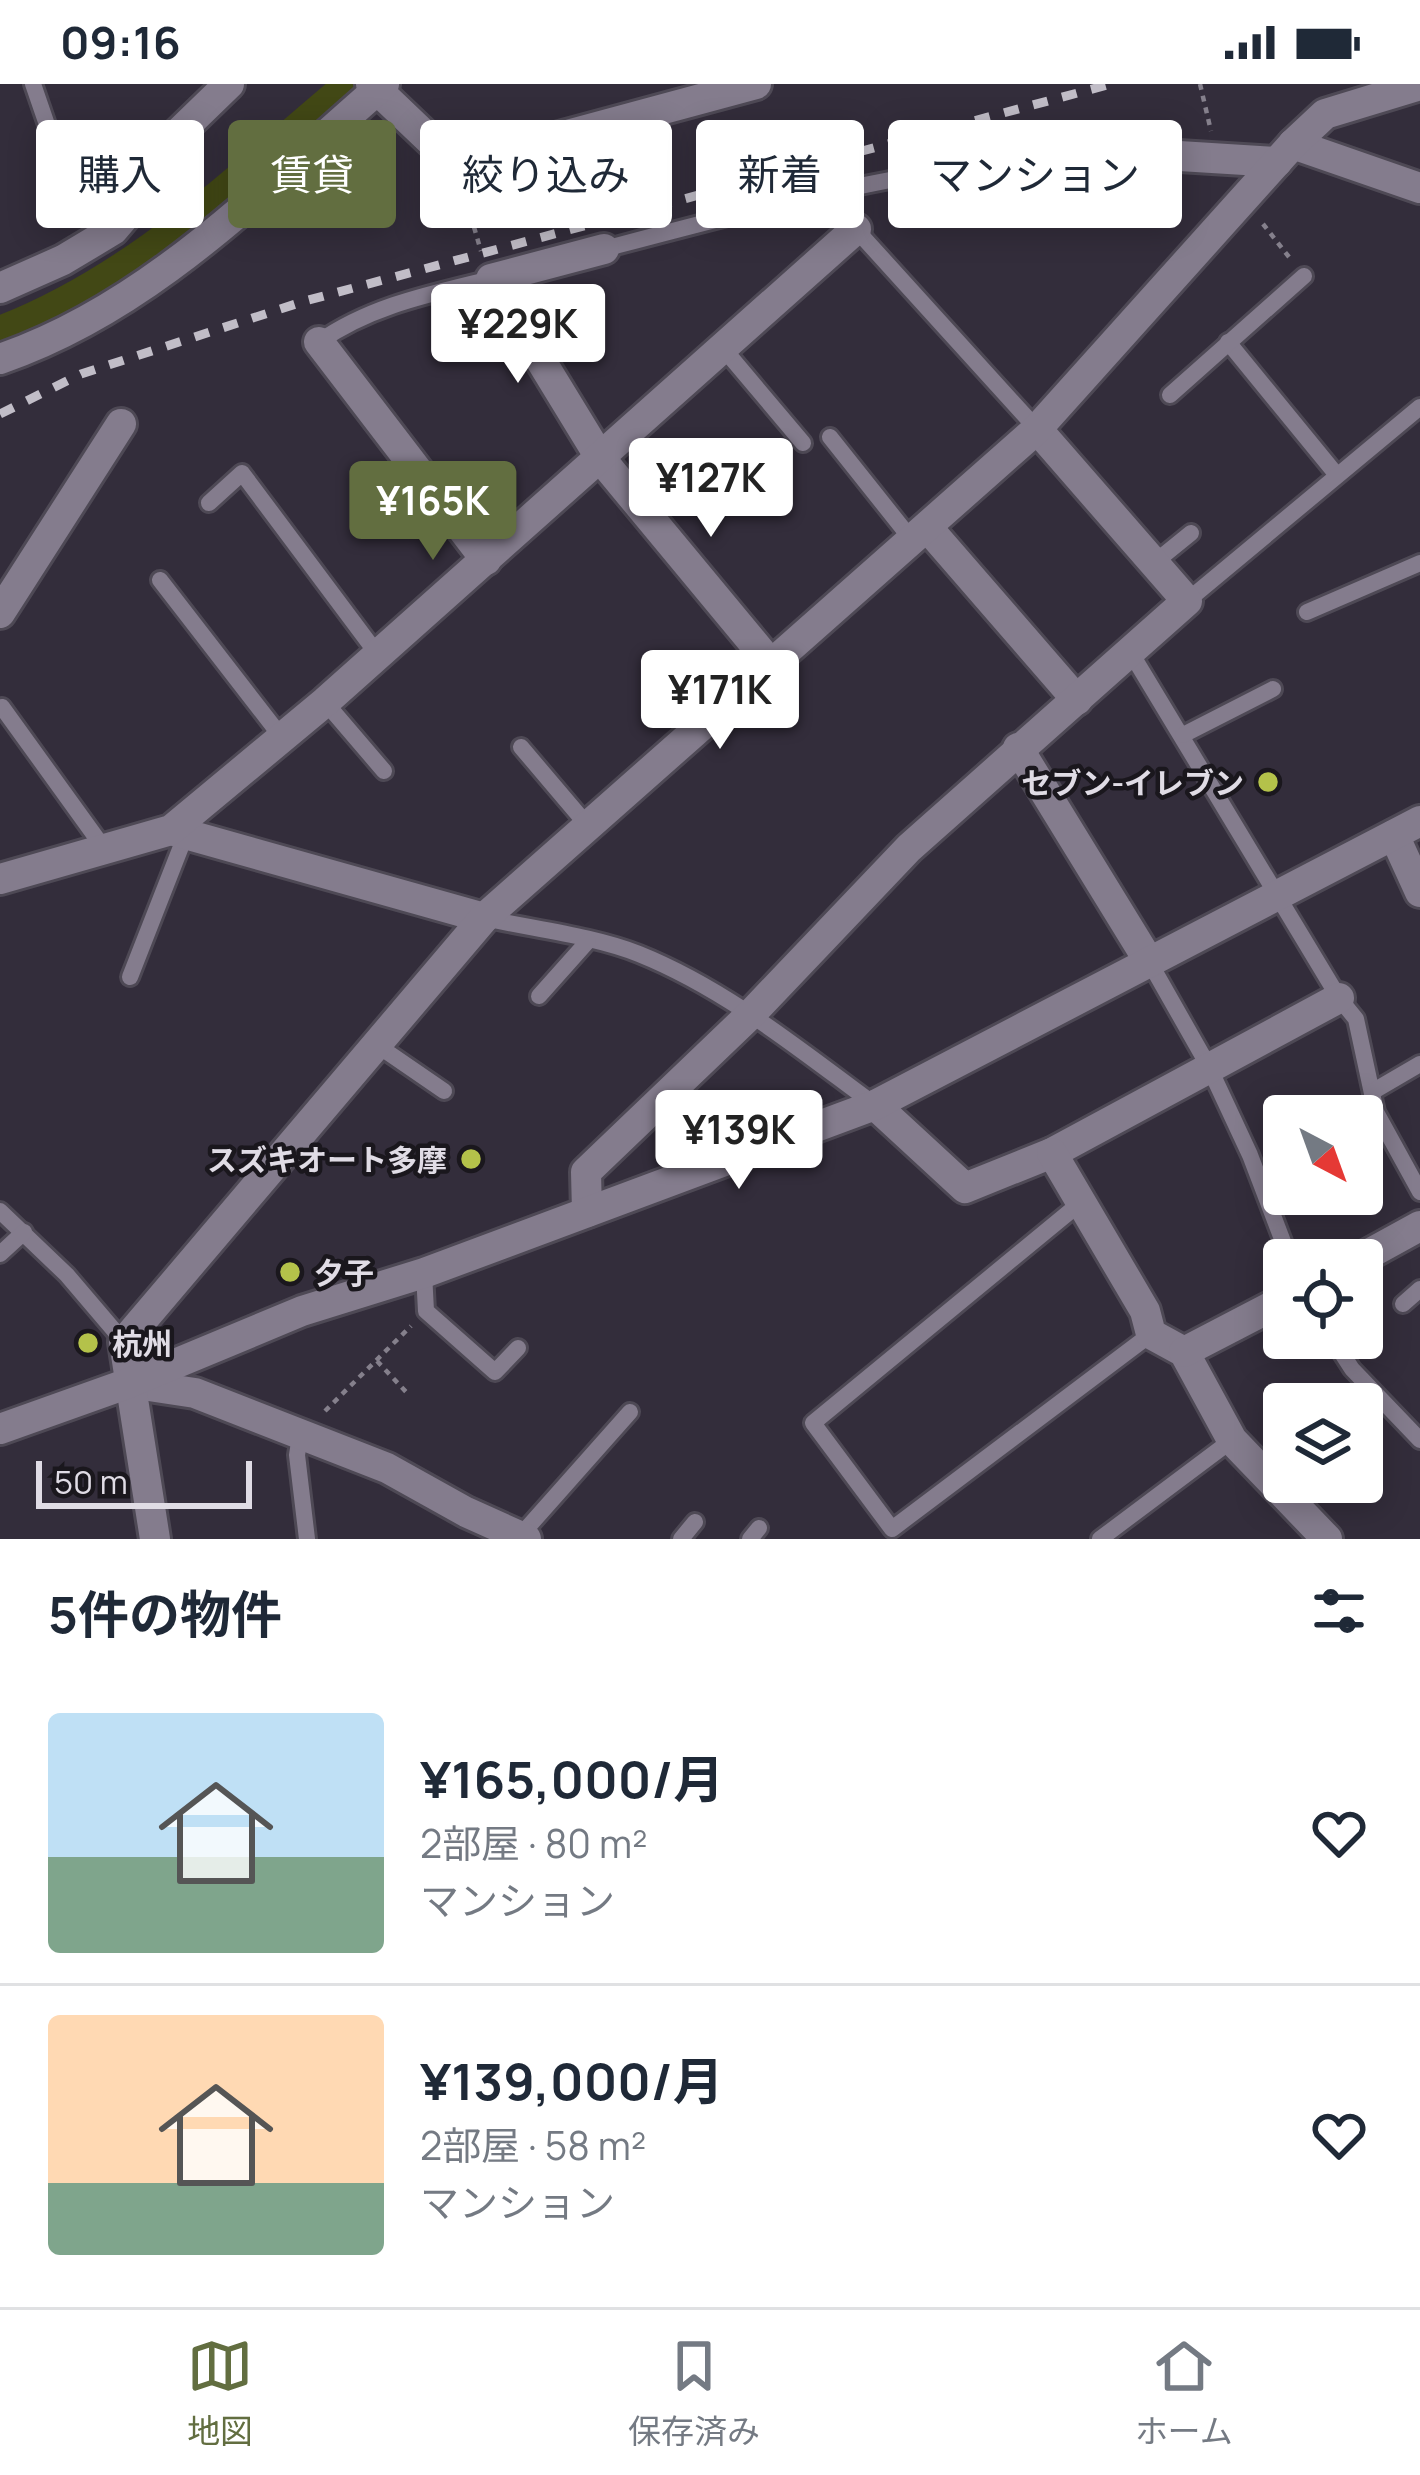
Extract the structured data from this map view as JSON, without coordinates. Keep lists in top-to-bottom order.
{
  "places": [
    "セブン-イレブン",
    "スズキオート多摩",
    "夕子",
    "杭州"
  ],
  "scale_bar": "50 m",
  "north": "bottom right",
  "page": {
    "status": "09:16",
    "chip": [
      "購入",
      "賃貸",
      "絞り込み",
      "新着",
      "マンション"
    ],
    "price": [
      "¥229K",
      "¥127K",
      "¥165K",
      "¥171K",
      "¥139K"
    ],
    "scale": "50 m",
    "heading": "5件の物件",
    "list": [
      {
        "name": "¥165,000/月",
        "note": "2部屋 · 80 m² · マンション"
      },
      {
        "name": "¥139,000/月",
        "note": "2部屋 · 58 m² · マンション"
      }
    ],
    "tabs": ["地図", "保存済み", "ホーム"]
  }
}
